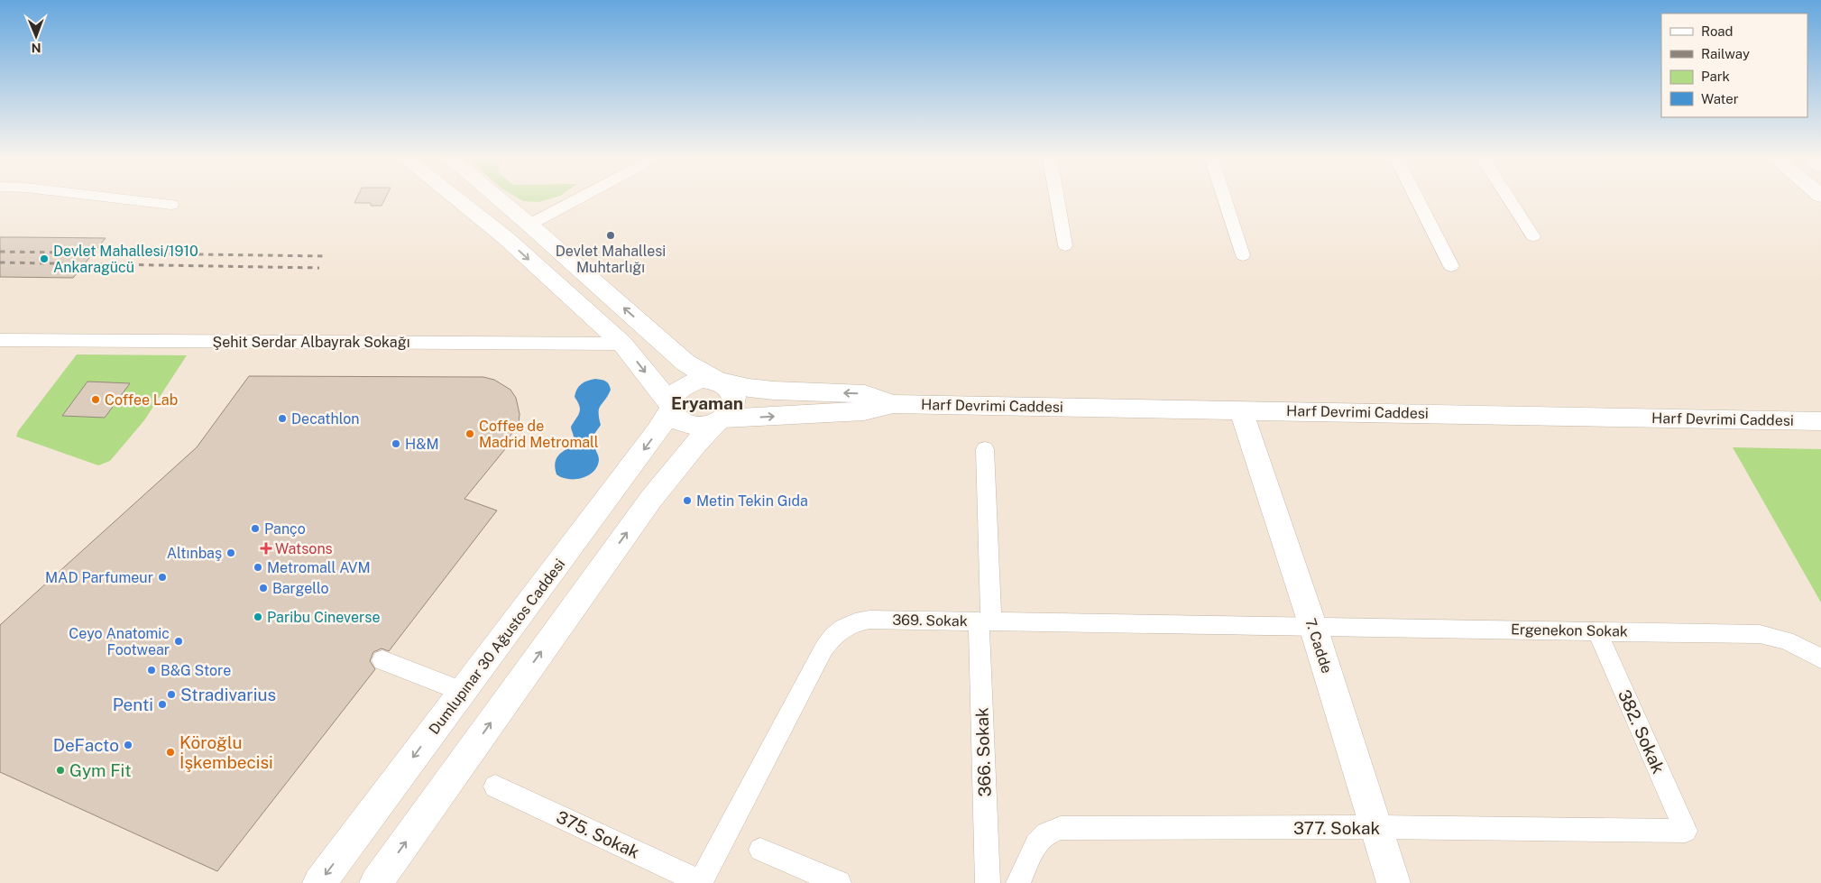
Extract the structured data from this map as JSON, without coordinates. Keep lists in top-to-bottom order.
{
  "streets": {
    "main road": ["Harf Devrimi Caddesi", "7. Cadde", "Dumlupınar 30 Ağustos Caddesi"],
    "street": [
      "Şehit Serdar Albayrak Sokağı",
      "369. Sokak",
      "Ergenekon Sokak",
      "382. Sokak",
      "366. Sokak",
      "377. Sokak",
      "375. Sokak"
    ]
  },
  "crossings": [
    ["Harf Devrimi Caddesi", "7. Cadde"],
    ["Harf Devrimi Caddesi", "Dumlupınar 30 Ağustos Caddesi"],
    ["369. Sokak", "Ergenekon Sokak"],
    ["369. Sokak", "7. Cadde"],
    ["369. Sokak", "366. Sokak"],
    ["369. Sokak", "375. Sokak"],
    ["Ergenekon Sokak", "7. Cadde"],
    ["Ergenekon Sokak", "382. Sokak"],
    ["7. Cadde", "377. Sokak"],
    ["382. Sokak", "377. Sokak"]
  ],
  "districts": ["Eryaman"],
  "places": {
    "other": [
      "Devlet Mahallesi Muhtarlığı",
      "Devlet Mahallesi/1910 Ankaragücü",
      "Coffee Lab",
      "Decathlon",
      "Coffee de Madrid Metromall",
      "H&M",
      "Metin Tekin Gıda",
      "Panço",
      "Altınbaş",
      "Metromall AVM",
      "MAD Parfumeur",
      "Bargello",
      "Paribu Cineverse",
      "Ceyo Anatomic Footwear",
      "B&G Store",
      "Stradivarius",
      "Penti",
      "DeFacto",
      "Köroğlu İşkembecisi",
      "Gym Fit"
    ],
    "health": ["Watsons"]
  },
  "legend": [
    "Road",
    "Railway",
    "Park",
    "Water"
  ],
  "north": "bottom"
}
